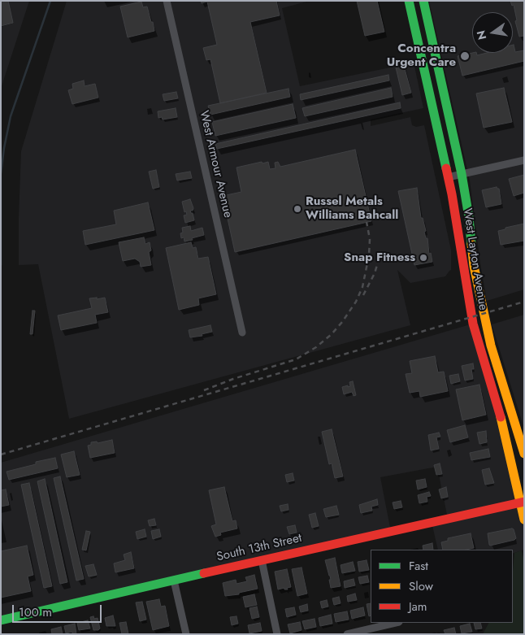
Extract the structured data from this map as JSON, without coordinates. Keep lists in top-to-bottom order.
{
  "streets": {
    "main road": ["West Layton Avenue", "South 13th Street"],
    "street": ["West Armour Avenue"]
  },
  "crossings": [
    ["West Layton Avenue", "South 13th Street"]
  ],
  "places": ["Concentra Urgent Care", "Russel Metals Williams Bahcall", "Snap Fitness"],
  "legend": ["Fast", "Slow", "Jam"],
  "scale_bar": "100 m",
  "north": "left"
}
